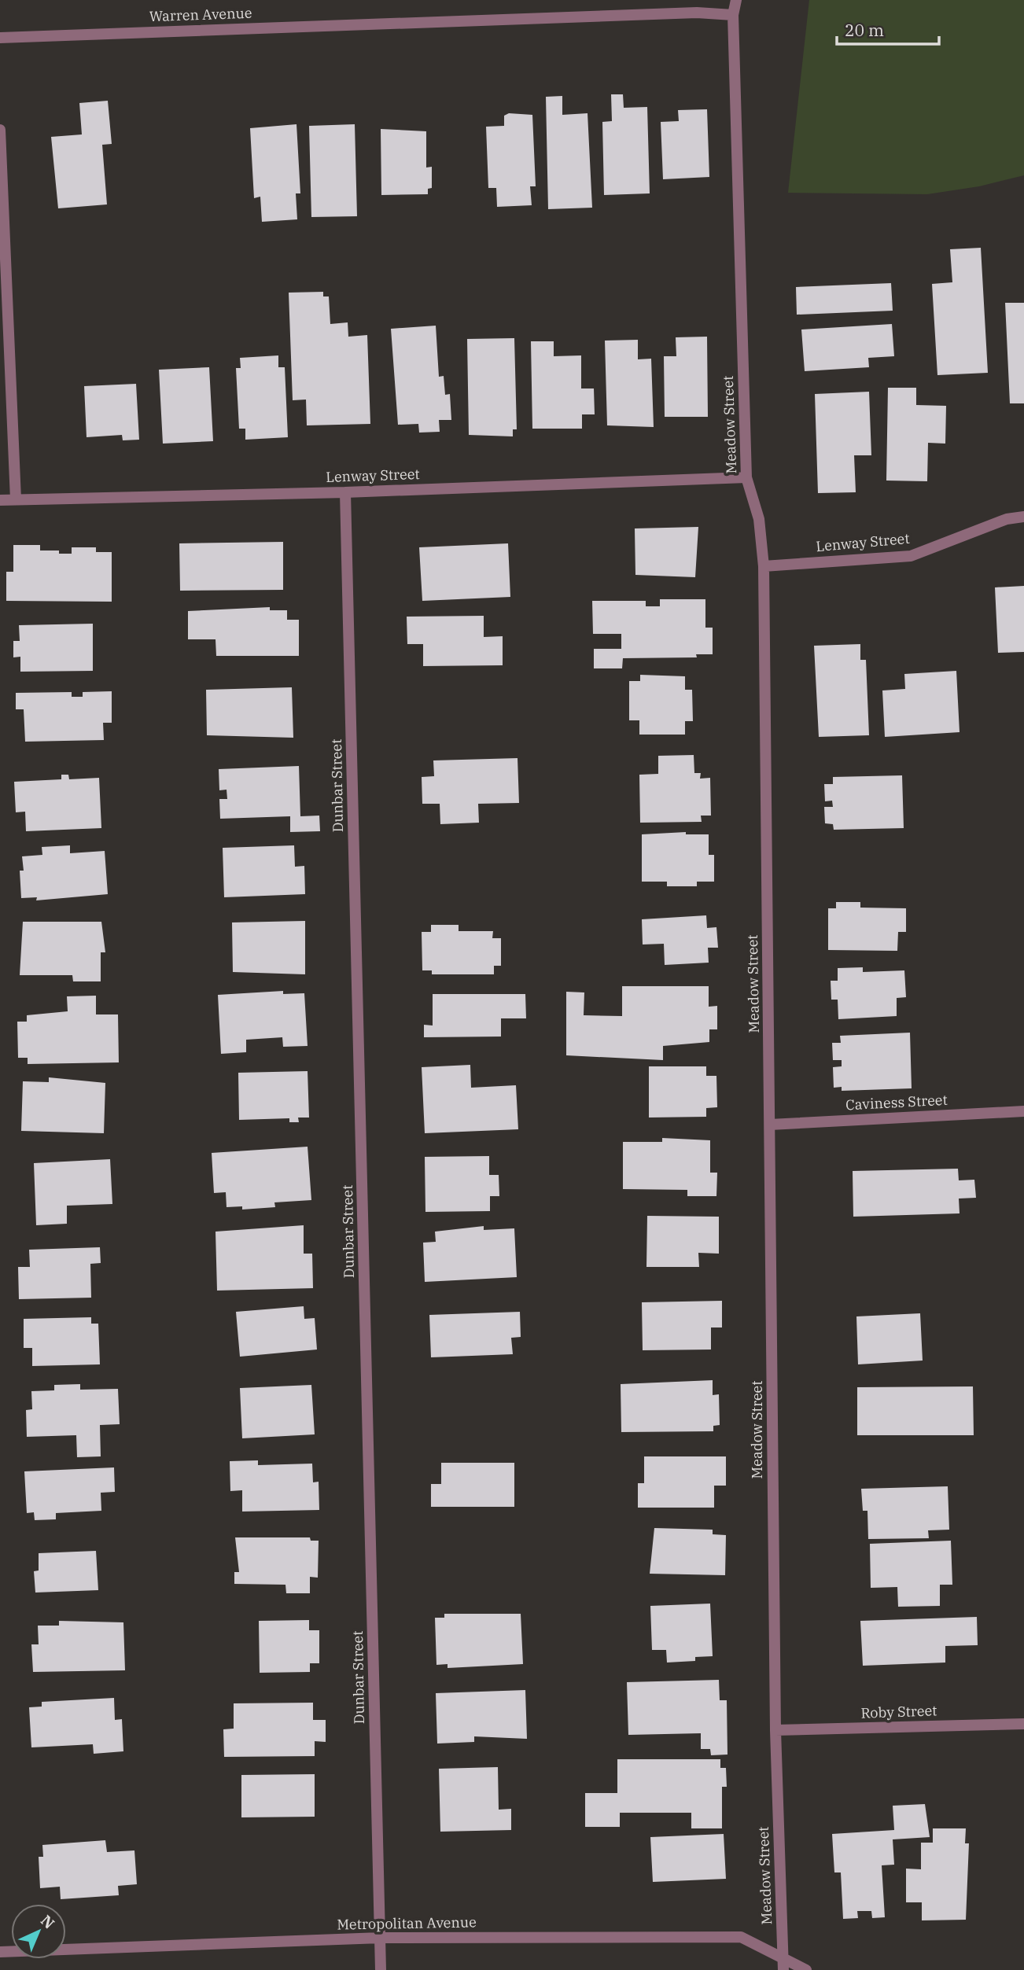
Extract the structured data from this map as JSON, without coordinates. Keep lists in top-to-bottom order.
{
  "streets": {
    "street": [
      "Warren Avenue",
      "Meadow Street",
      "Lenway Street",
      "Dunbar Street",
      "Caviness Street",
      "Roby Street",
      "Metropolitan Avenue"
    ]
  },
  "crossings": [
    ["Warren Avenue", "Meadow Street"],
    ["Meadow Street", "Lenway Street"],
    ["Meadow Street", "Caviness Street"],
    ["Meadow Street", "Roby Street"],
    ["Meadow Street", "Metropolitan Avenue"],
    ["Lenway Street", "Dunbar Street"],
    ["Dunbar Street", "Metropolitan Avenue"]
  ],
  "scale_bar": "20 m",
  "north": "top right"
}
